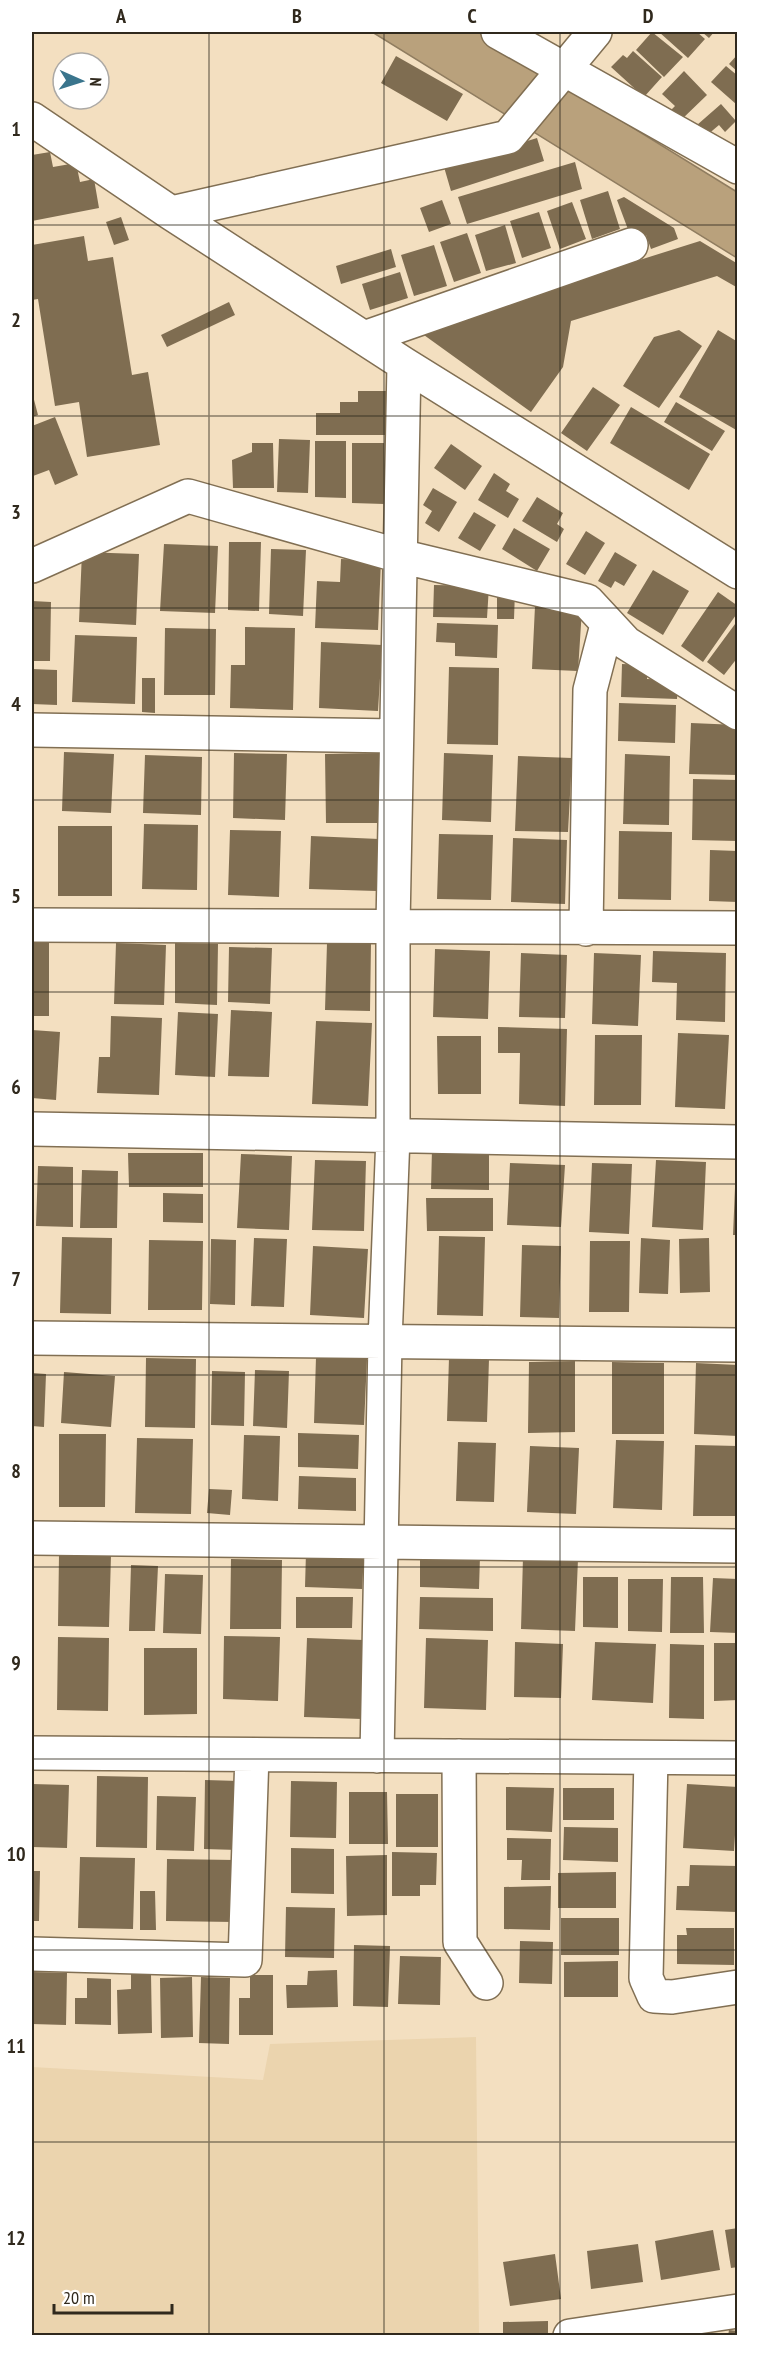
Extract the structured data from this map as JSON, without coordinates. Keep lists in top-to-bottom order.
{
  "scale_bar": "20 m",
  "north": "right",
  "grid": {
    "columns": [
      "A",
      "B",
      "C",
      "D"
    ],
    "rows": [
      "1",
      "2",
      "3",
      "4",
      "5",
      "6",
      "7",
      "8",
      "9",
      "10",
      "11",
      "12"
    ]
  }
}
